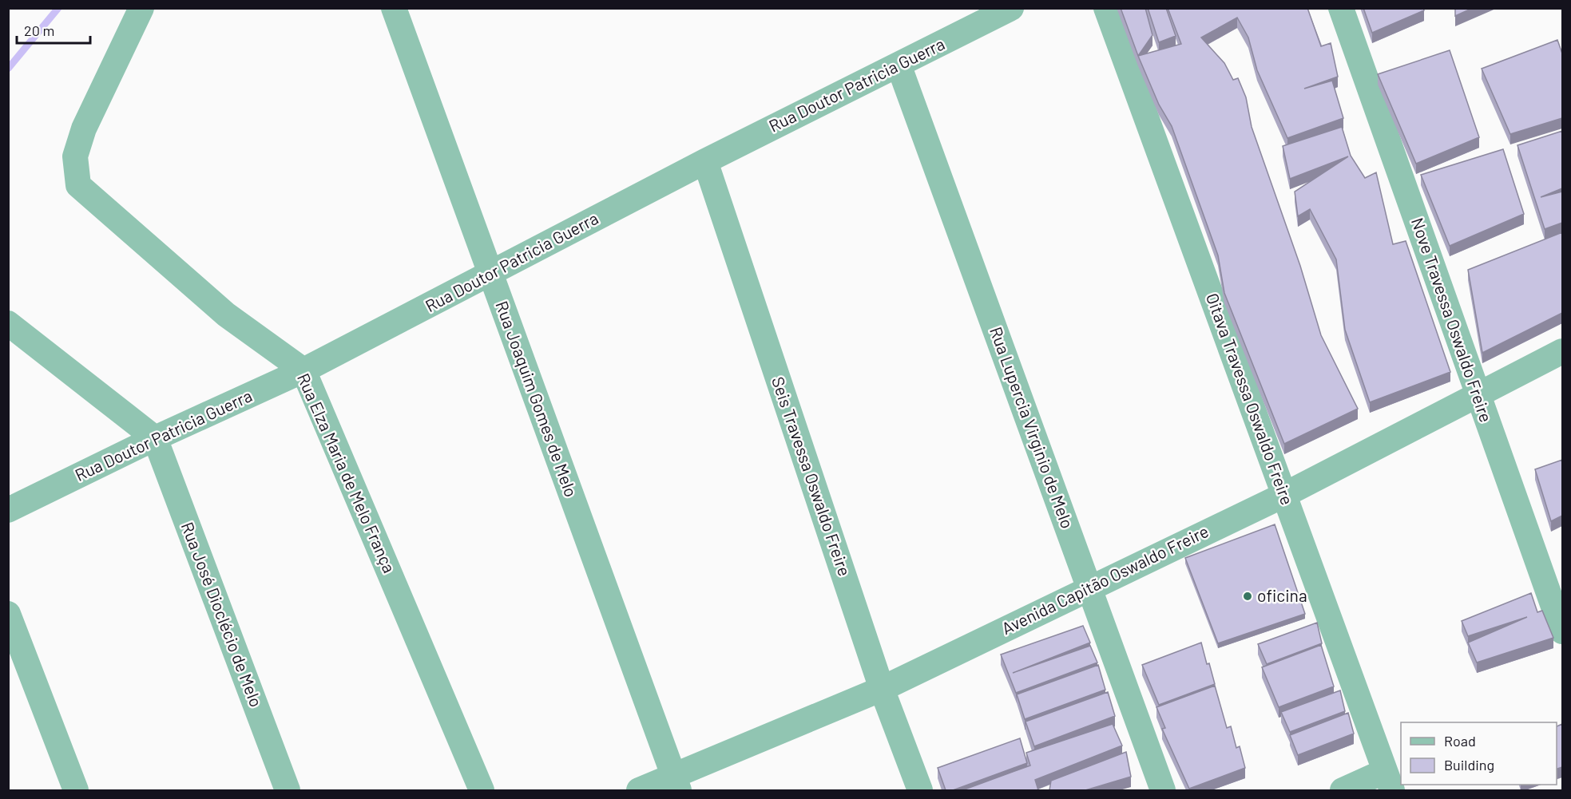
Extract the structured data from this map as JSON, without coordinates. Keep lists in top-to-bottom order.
{
  "streets": {
    "street": [
      "Rua Doutor Patricia Guerra",
      "Nove Travessa Oswaldo Freire",
      "Rua Joaquim Gomes de Melo",
      "Oitava Travessa Oswaldo Freire",
      "Rua Lupercia Virginio de Melo",
      "Rua Elza Maria de Melo França",
      "Seis Travessa Oswaldo Freire",
      "Avenida Capitão Oswaldo Freire",
      "Rua José Dioclécio de Melo"
    ]
  },
  "crossings": [
    ["Rua Doutor Patricia Guerra", "Rua Joaquim Gomes de Melo"],
    ["Rua Doutor Patricia Guerra", "Rua Lupercia Virginio de Melo"],
    ["Rua Doutor Patricia Guerra", "Rua Elza Maria de Melo França"],
    ["Rua Doutor Patricia Guerra", "Seis Travessa Oswaldo Freire"],
    ["Rua Doutor Patricia Guerra", "Rua José Dioclécio de Melo"],
    ["Nove Travessa Oswaldo Freire", "Avenida Capitão Oswaldo Freire"],
    ["Rua Joaquim Gomes de Melo", "Avenida Capitão Oswaldo Freire"],
    ["Oitava Travessa Oswaldo Freire", "Avenida Capitão Oswaldo Freire"],
    ["Rua Lupercia Virginio de Melo", "Avenida Capitão Oswaldo Freire"],
    ["Seis Travessa Oswaldo Freire", "Avenida Capitão Oswaldo Freire"]
  ],
  "places": ["oficina"],
  "legend": ["Road", "Building"],
  "scale_bar": "20 m"
}
